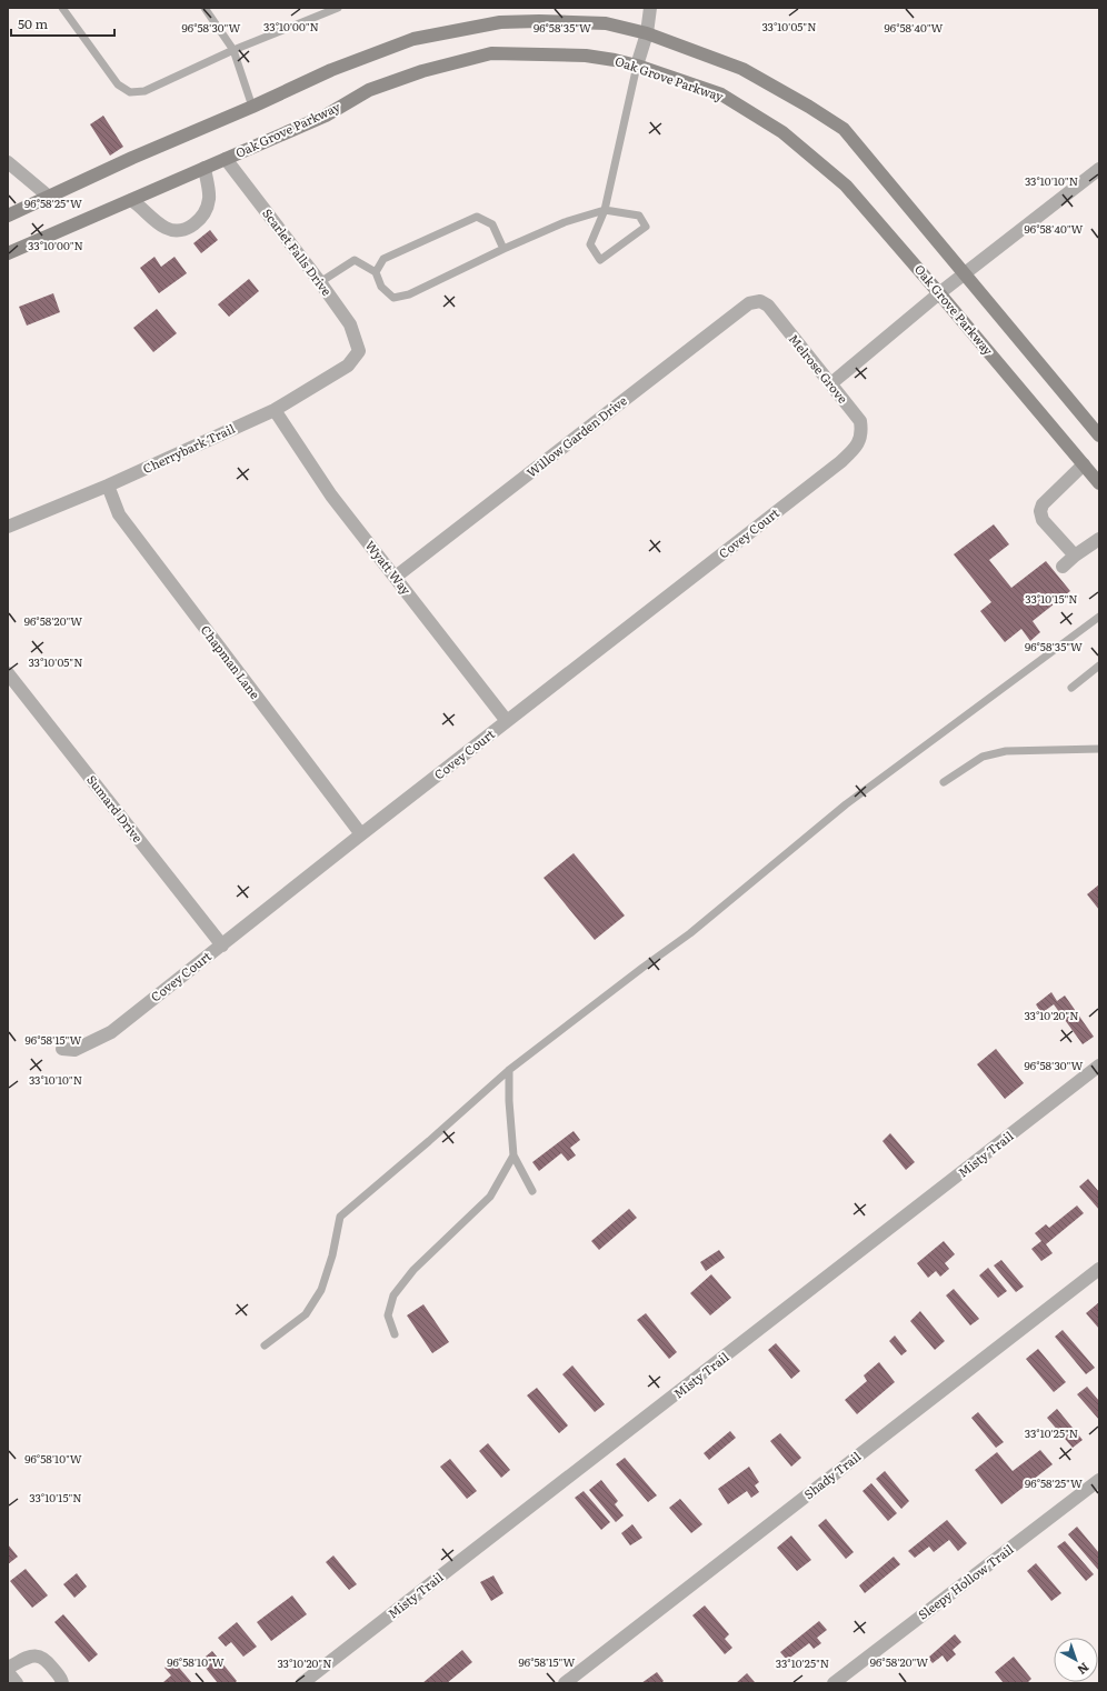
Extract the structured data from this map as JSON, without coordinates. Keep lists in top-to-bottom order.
{
  "streets": {
    "main road": ["Oak Grove Parkway"],
    "street": [
      "Scarlet Falls Drive",
      "Melrose Grove",
      "Willow Garden Drive",
      "Cherrybark Trail",
      "Covey Court",
      "Wyatt Way",
      "Chapman Lane",
      "Sumard Drive",
      "Misty Trail",
      "Shady Trail",
      "Sleepy Hollow Trail"
    ]
  },
  "crossings": [
    ["Oak Grove Parkway", "Scarlet Falls Drive"],
    ["Scarlet Falls Drive", "Cherrybark Trail"],
    ["Melrose Grove", "Willow Garden Drive"],
    ["Melrose Grove", "Covey Court"],
    ["Willow Garden Drive", "Wyatt Way"],
    ["Cherrybark Trail", "Wyatt Way"],
    ["Cherrybark Trail", "Chapman Lane"],
    ["Covey Court", "Wyatt Way"],
    ["Covey Court", "Chapman Lane"],
    ["Covey Court", "Sumard Drive"]
  ],
  "scale_bar": "50 m",
  "north": "bottom right",
  "coordinates": [
    "33°10'00\"N",
    "33°10'05\"N",
    "96°58'35\"W",
    "96°58'30\"W",
    "96°58'40\"W",
    "33°10'10\"N",
    "96°58'25\"W",
    "33°10'15\"N",
    "96°58'20\"W",
    "33°10'20\"N",
    "96°58'15\"W",
    "33°10'25\"N",
    "96°58'10\"W"
  ]
}
